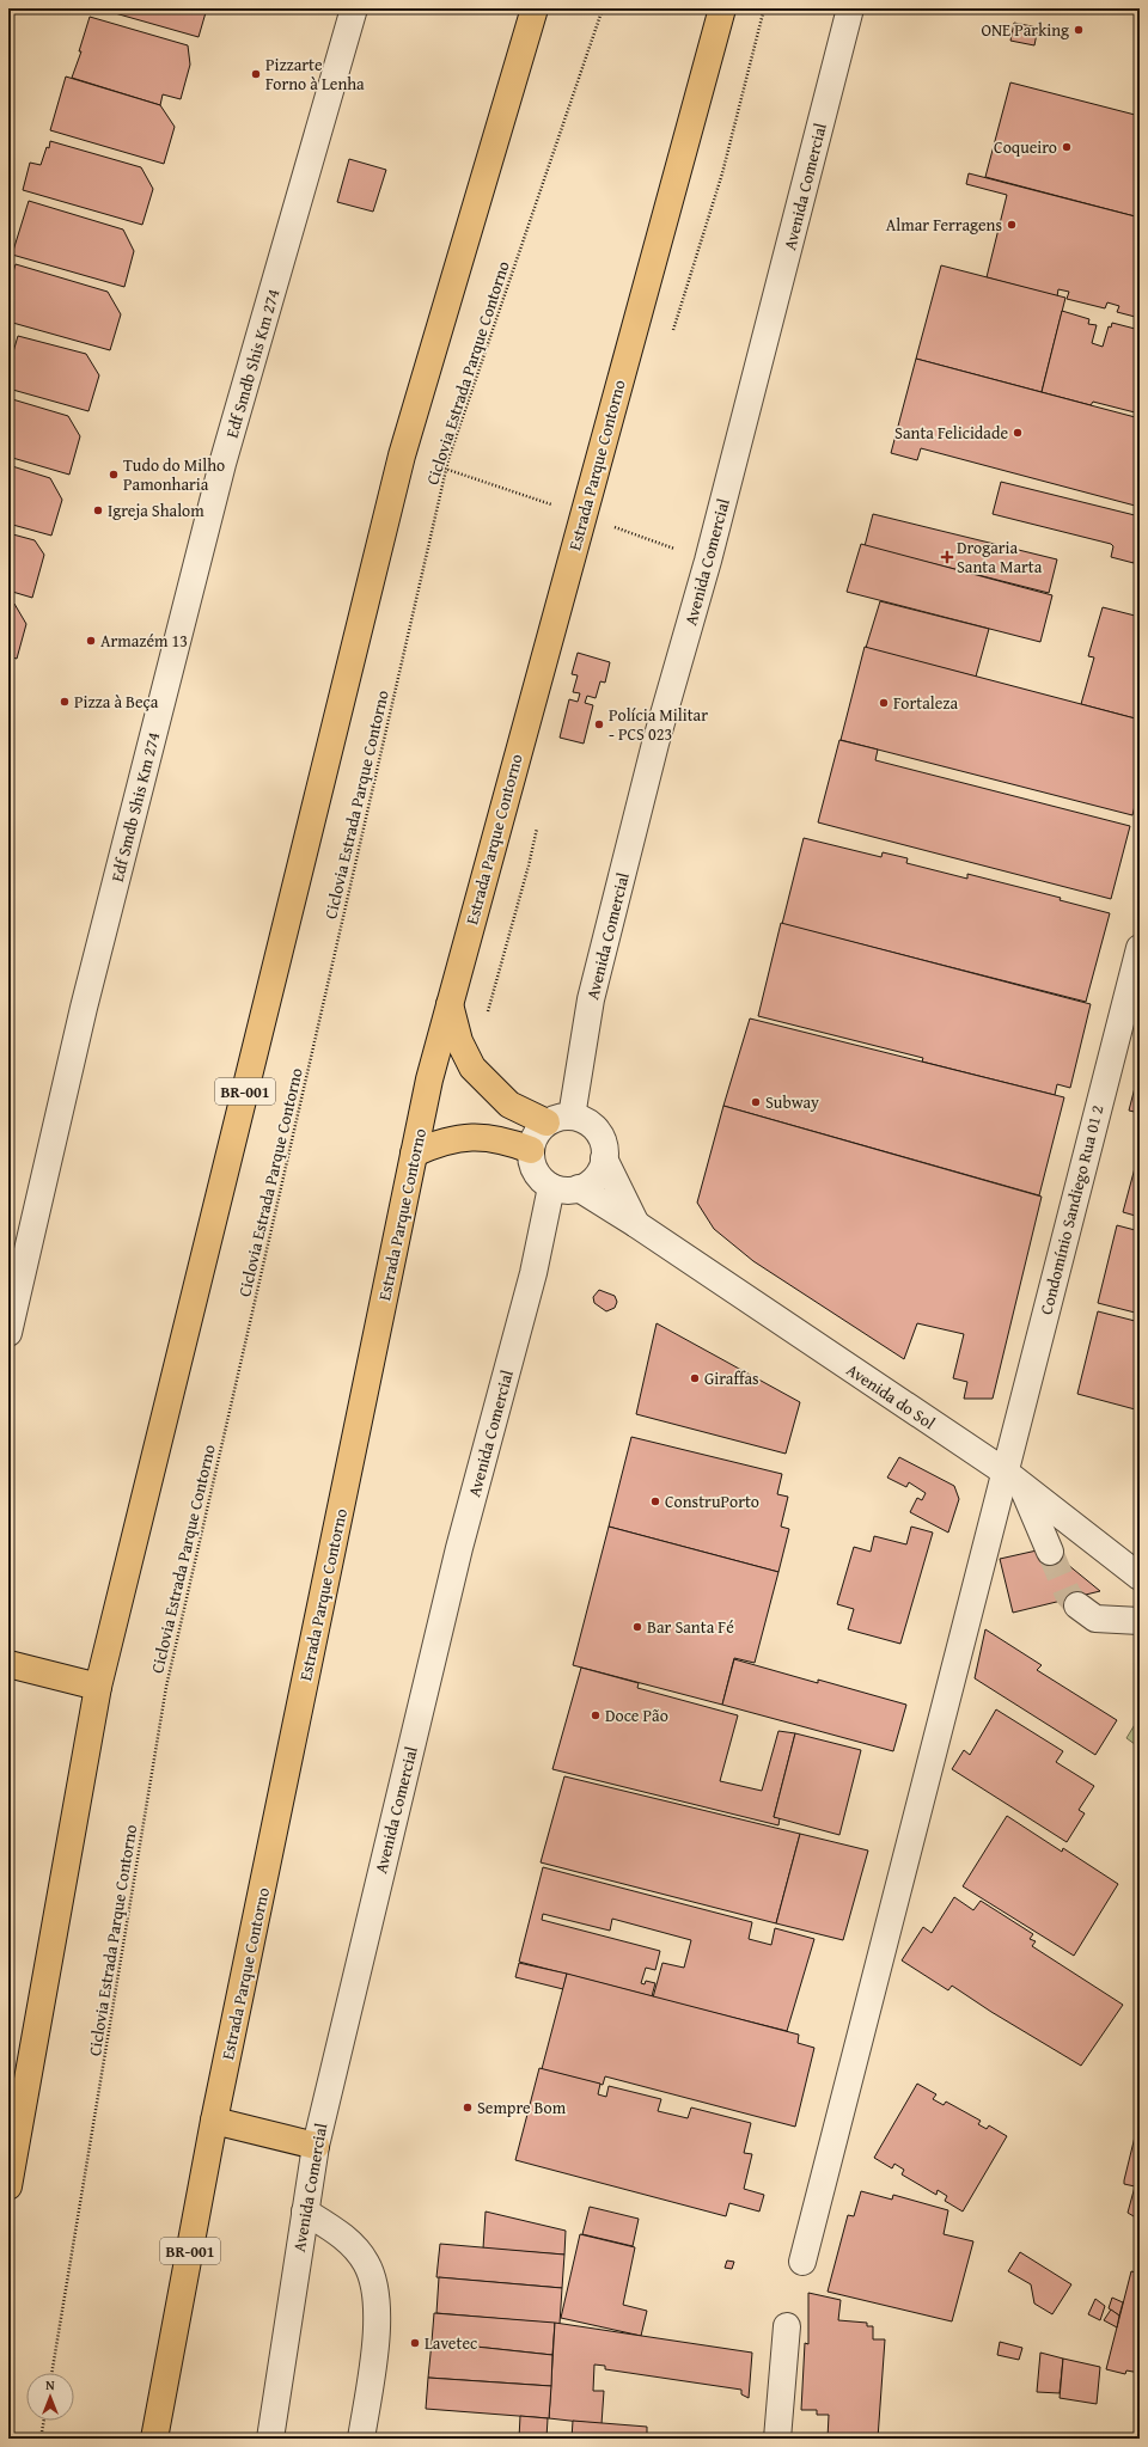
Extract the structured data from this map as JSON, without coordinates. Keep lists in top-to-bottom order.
{
  "streets": {
    "highway": ["Estrada Parque Contorno", "BR-001"],
    "street": [
      "Avenida Comercial",
      "Edf Smdb Shis Km 274",
      "Condomínio Sandiego Rua 01 2",
      "Avenida do Sol"
    ],
    "path": ["Ciclovia Estrada Parque Contorno"]
  },
  "crossings": [
    ["Avenida Comercial", "Avenida do Sol"],
    ["Condomínio Sandiego Rua 01 2", "Avenida do Sol"]
  ],
  "places": {
    "other": [
      "ONE Parking",
      "Pizzarte Forno à Lenha",
      "Coqueiro",
      "Almar Ferragens",
      "Santa Felicidade",
      "Tudo do Milho Pamonharia",
      "Igreja Shalom",
      "Armazém 13",
      "Pizza à Beça",
      "Fortaleza",
      "Polícia Militar - PCS 023",
      "Subway",
      "Giraffas",
      "ConstruPorto",
      "Bar Santa Fé",
      "Doce Pão",
      "Sempre Bom",
      "Lavetec"
    ],
    "health": ["Drogaria Santa Marta"]
  },
  "north": "top"
}
